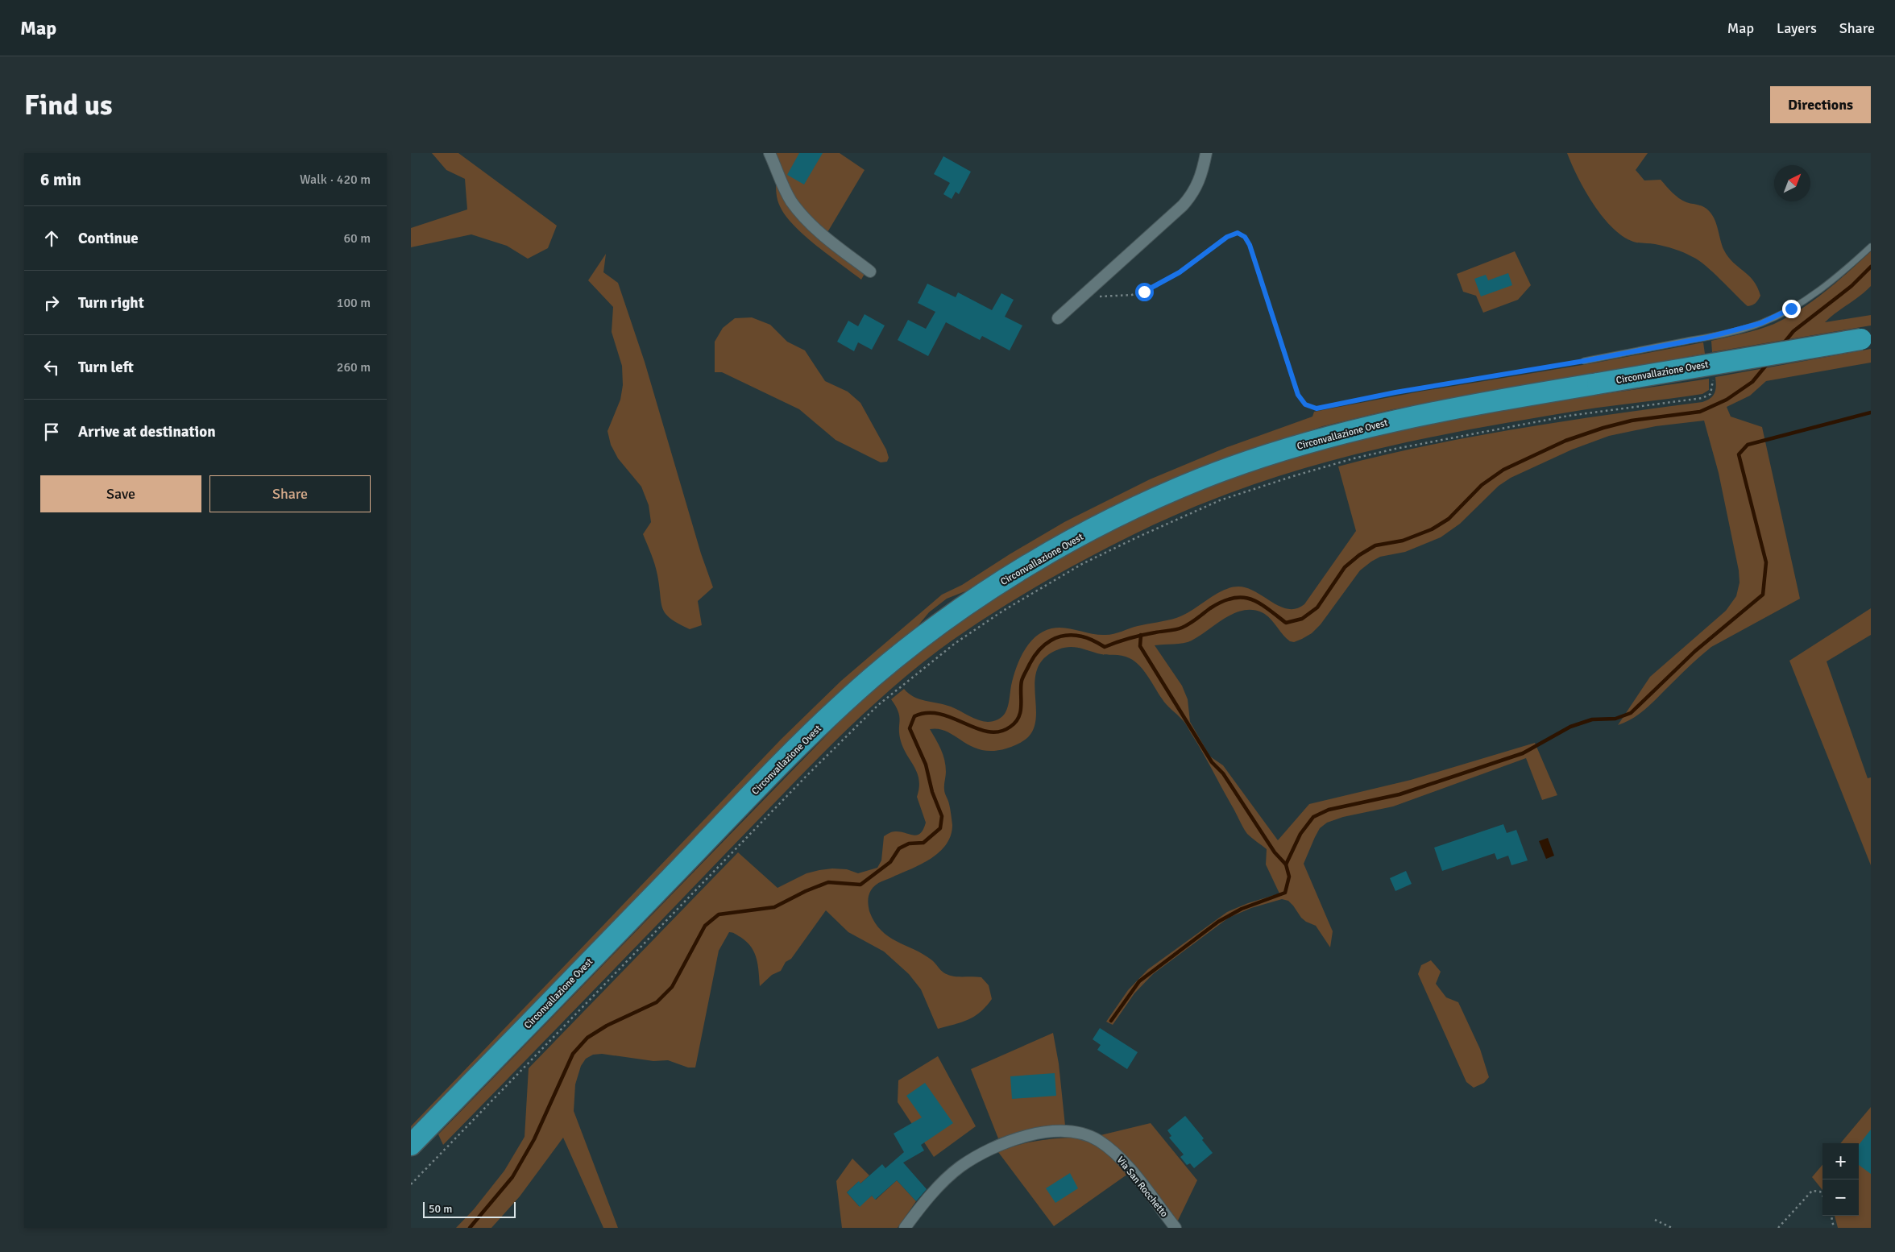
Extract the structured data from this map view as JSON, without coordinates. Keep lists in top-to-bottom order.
{
  "streets": {
    "highway": ["Circonvallazione Ovest"],
    "street": ["Via San Rocchetto"]
  },
  "scale_bar": "50 m",
  "north": "top right",
  "page": {
    "header": "Map",
    "nav": ["Map", "Layers", "Share"],
    "buttons": [
      "Directions",
      ["Save", "Share"]
    ],
    "title": "Find us",
    "heading": ["6 min", "Walk · 420 m"],
    "list": [
      ["Continue", "60 m"],
      ["Turn right", "100 m"],
      ["Turn left", "260 m"],
      "Arrive at destination"
    ],
    "map_buttons": ["+", "−"],
    "scale": "50 m"
  }
}
